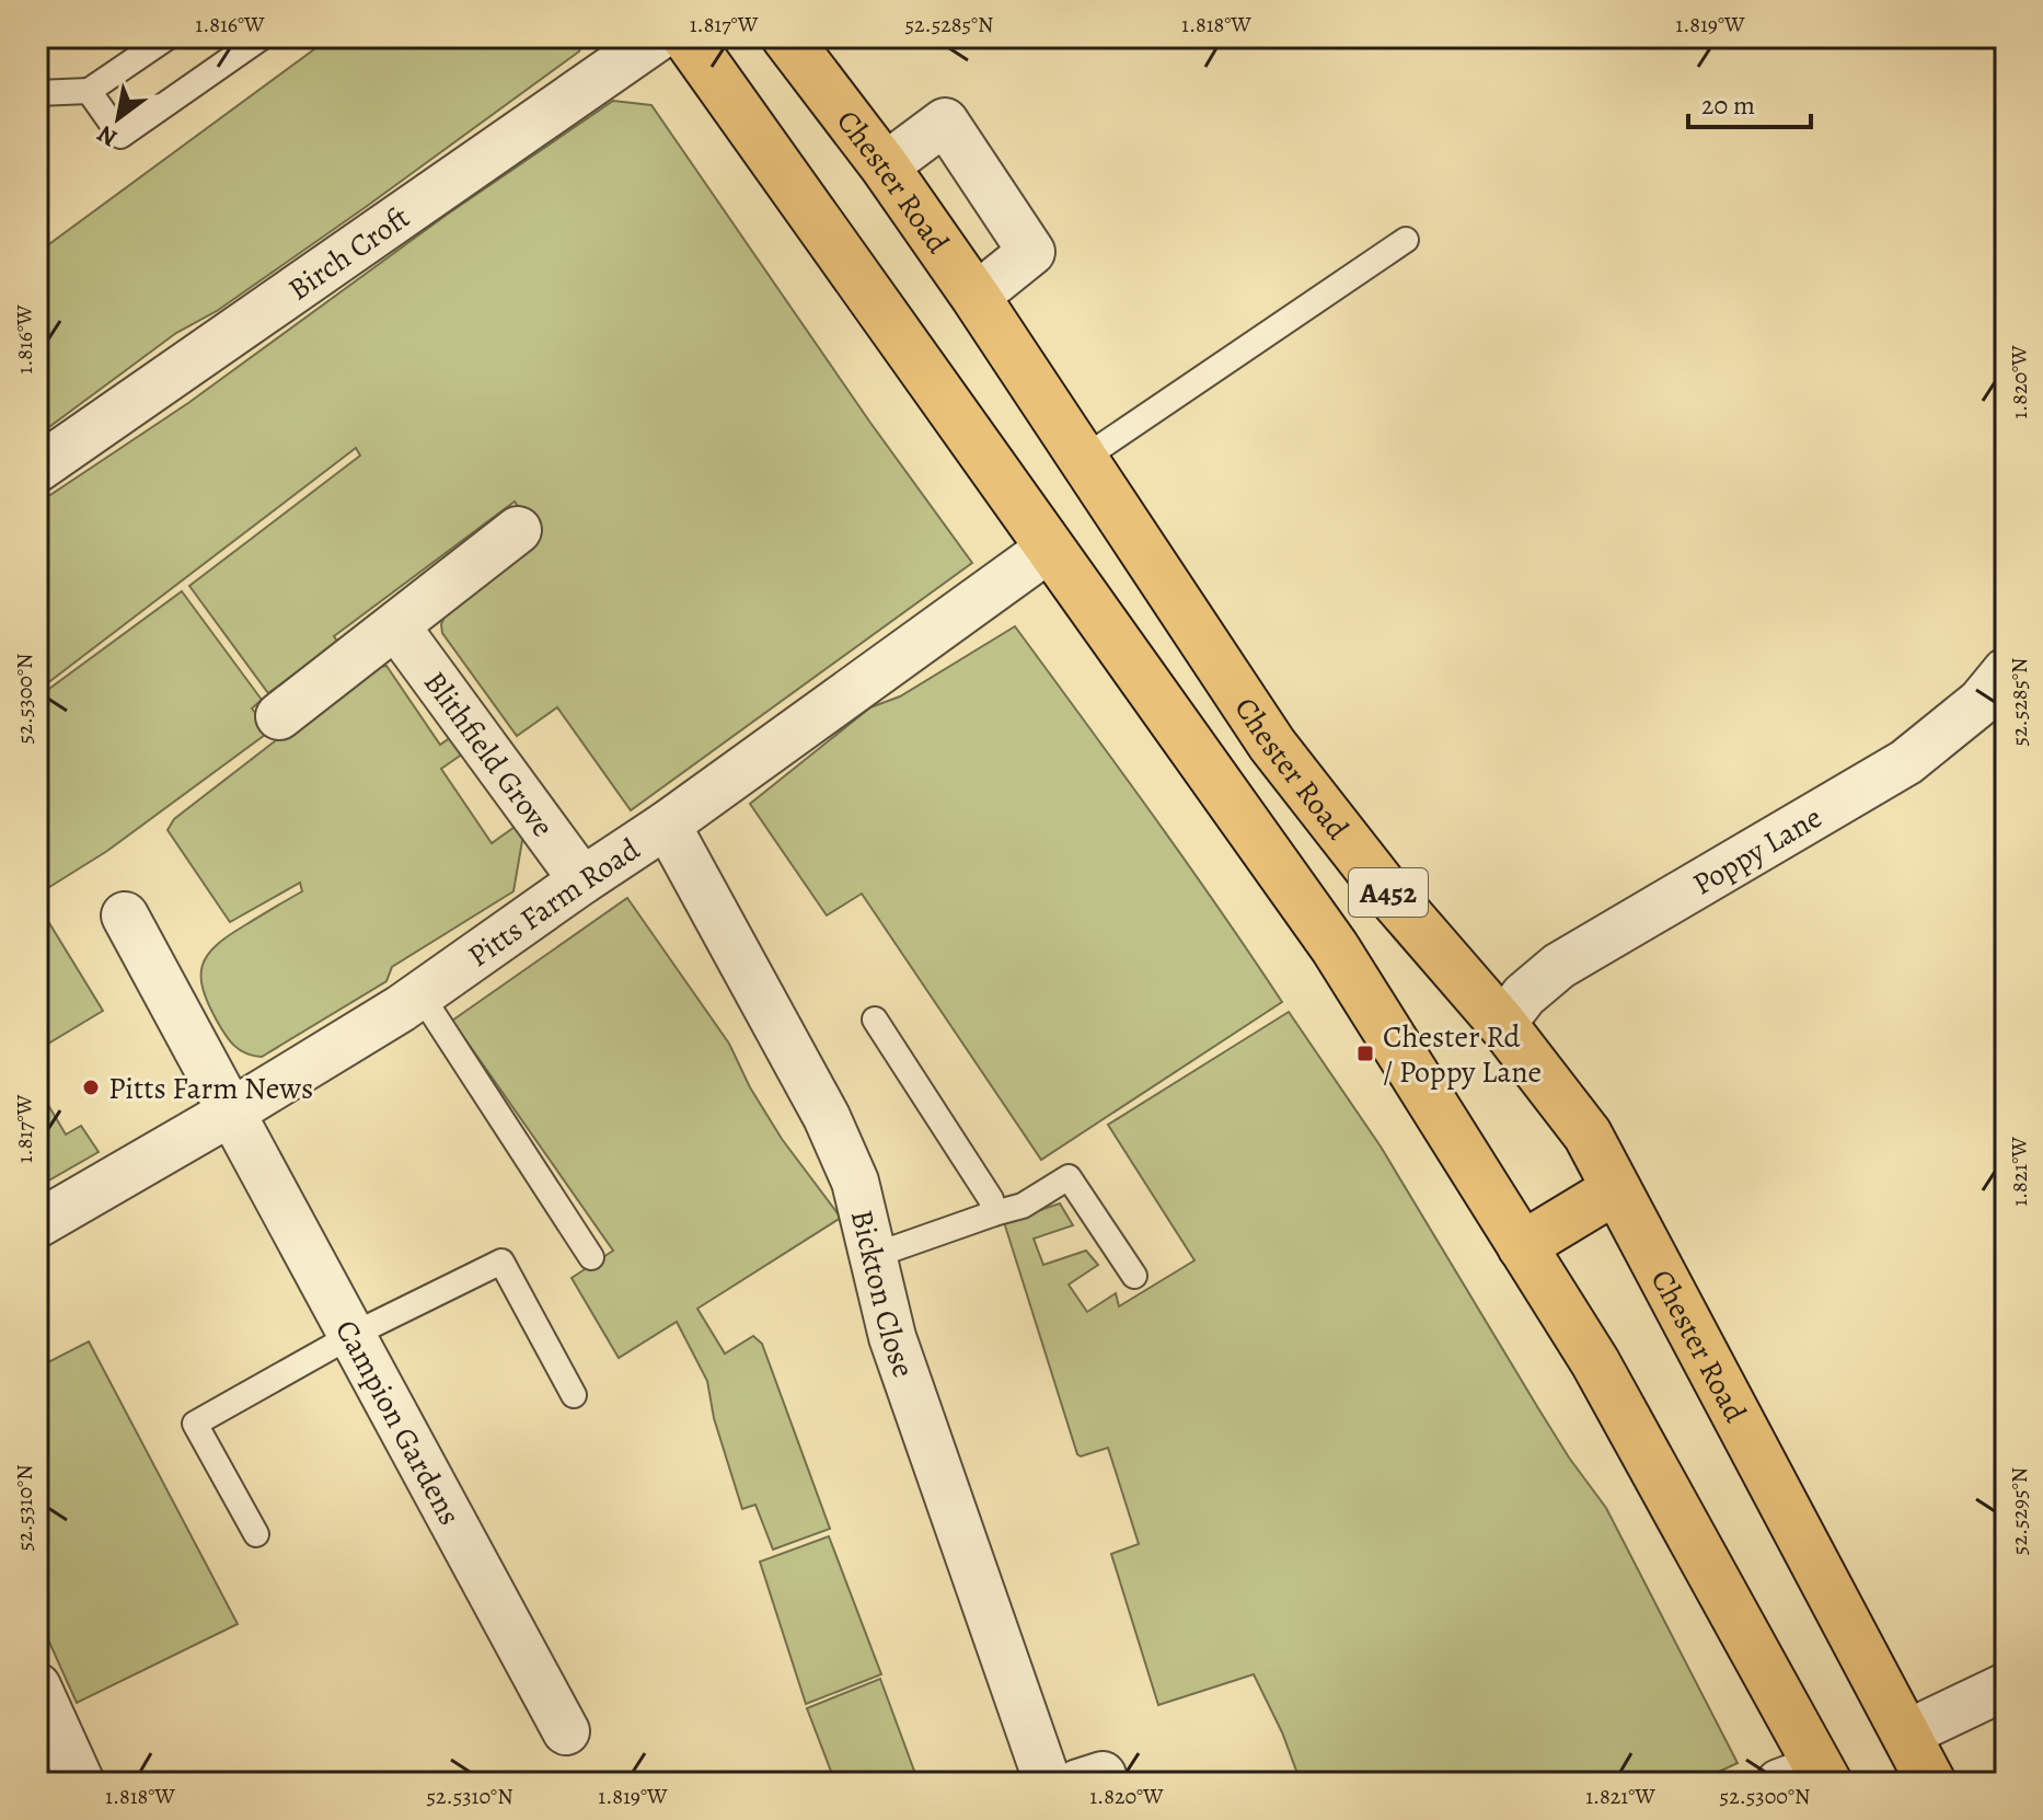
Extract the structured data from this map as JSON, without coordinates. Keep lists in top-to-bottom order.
{
  "streets": {
    "highway": ["Chester Road", "A452"],
    "street": [
      "Birch Croft",
      "Blithfield Grove",
      "Poppy Lane",
      "Pitts Farm Road",
      "Bickton Close",
      "Campion Gardens"
    ]
  },
  "crossings": [
    ["Chester Road", "Poppy Lane"],
    ["Blithfield Grove", "Pitts Farm Road"],
    ["A452", "Pitts Farm Road"],
    ["Pitts Farm Road", "Bickton Close"],
    ["Pitts Farm Road", "Campion Gardens"]
  ],
  "places": {
    "transit": ["Chester Rd / Poppy Lane"],
    "other": ["Pitts Farm News"]
  },
  "scale_bar": "20 m",
  "north": "bottom left",
  "coordinates": [
    "1.816°W",
    "1.817°W",
    "52.5285°N",
    "1.818°W",
    "1.819°W",
    "1.820°W",
    "52.5300°N",
    "1.821°W",
    "52.5310°N",
    "52.5295°N"
  ]
}
